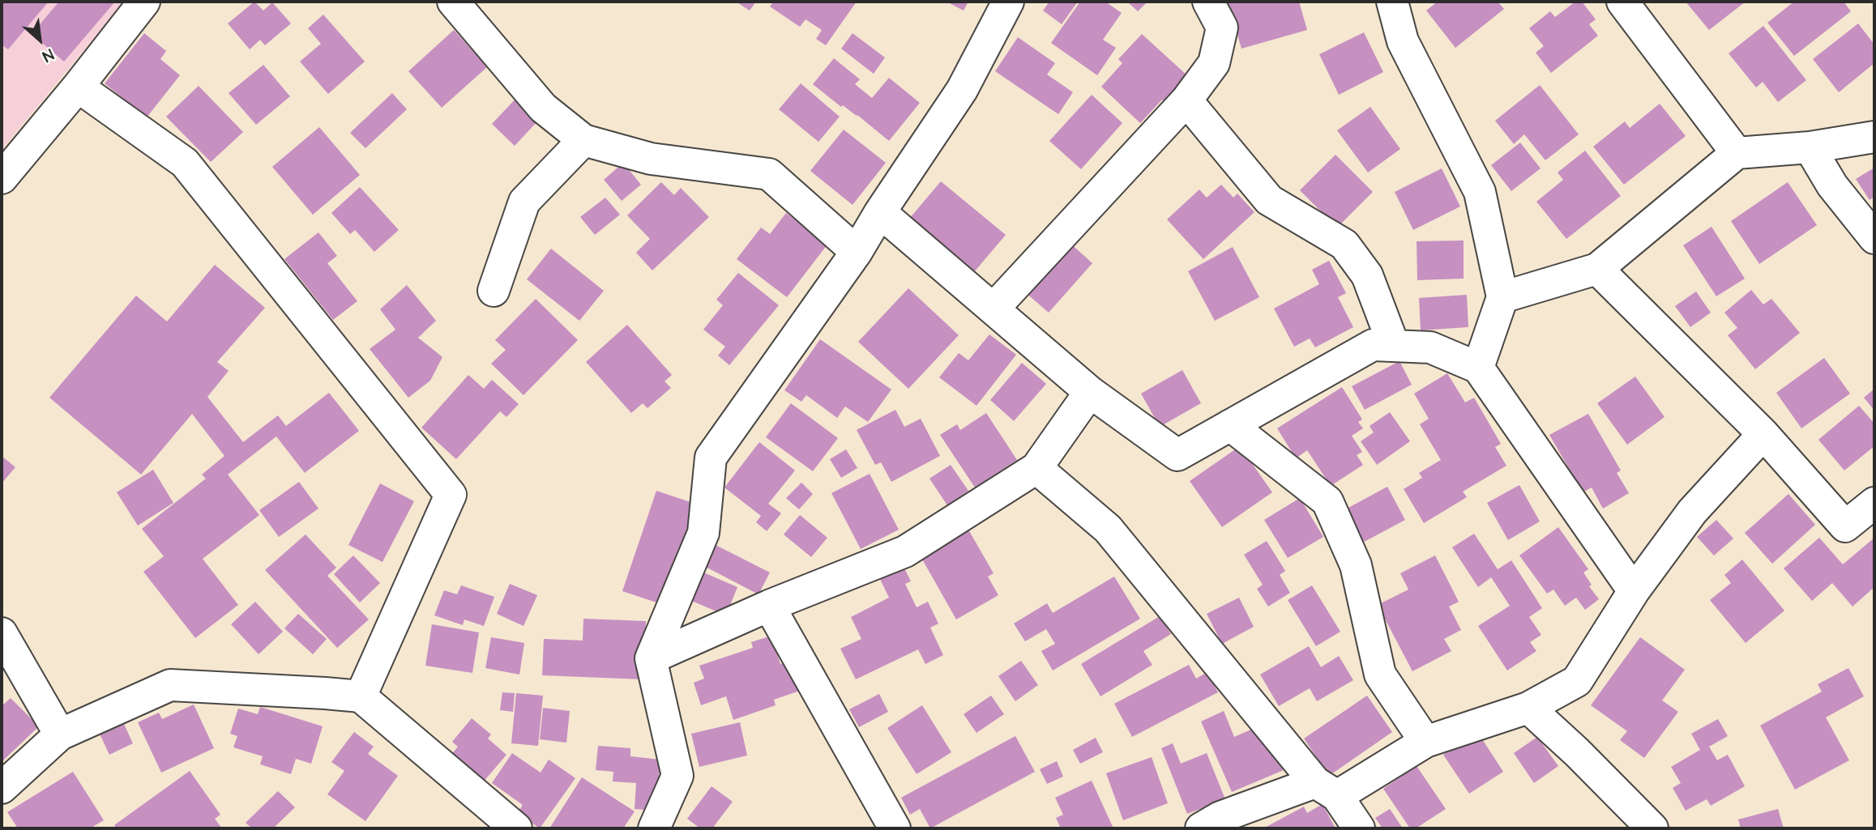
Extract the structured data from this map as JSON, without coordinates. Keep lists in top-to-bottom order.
{
  "north": "bottom right"
}
